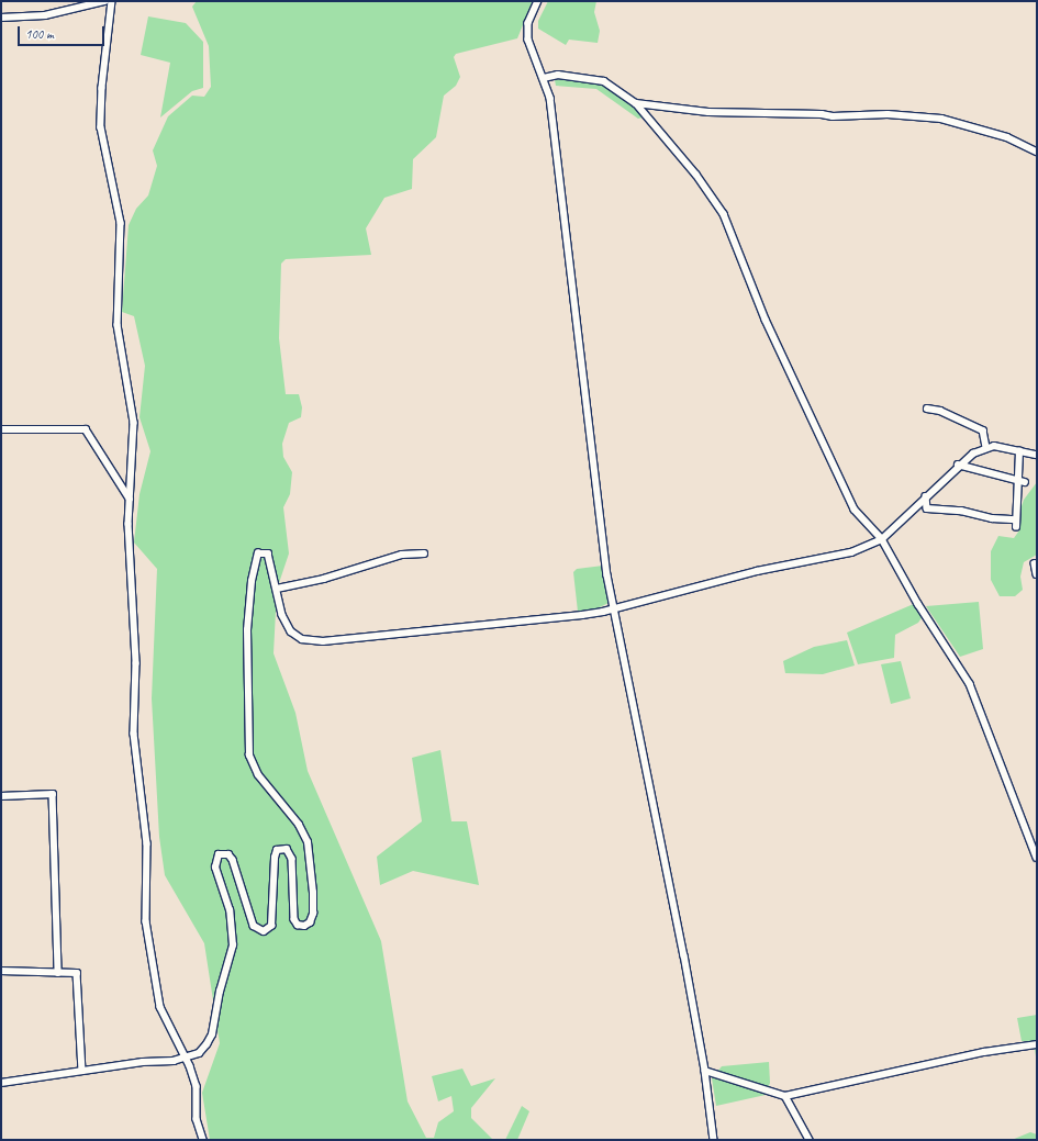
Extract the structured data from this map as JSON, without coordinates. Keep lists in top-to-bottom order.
{
  "scale_bar": "100 m"
}
